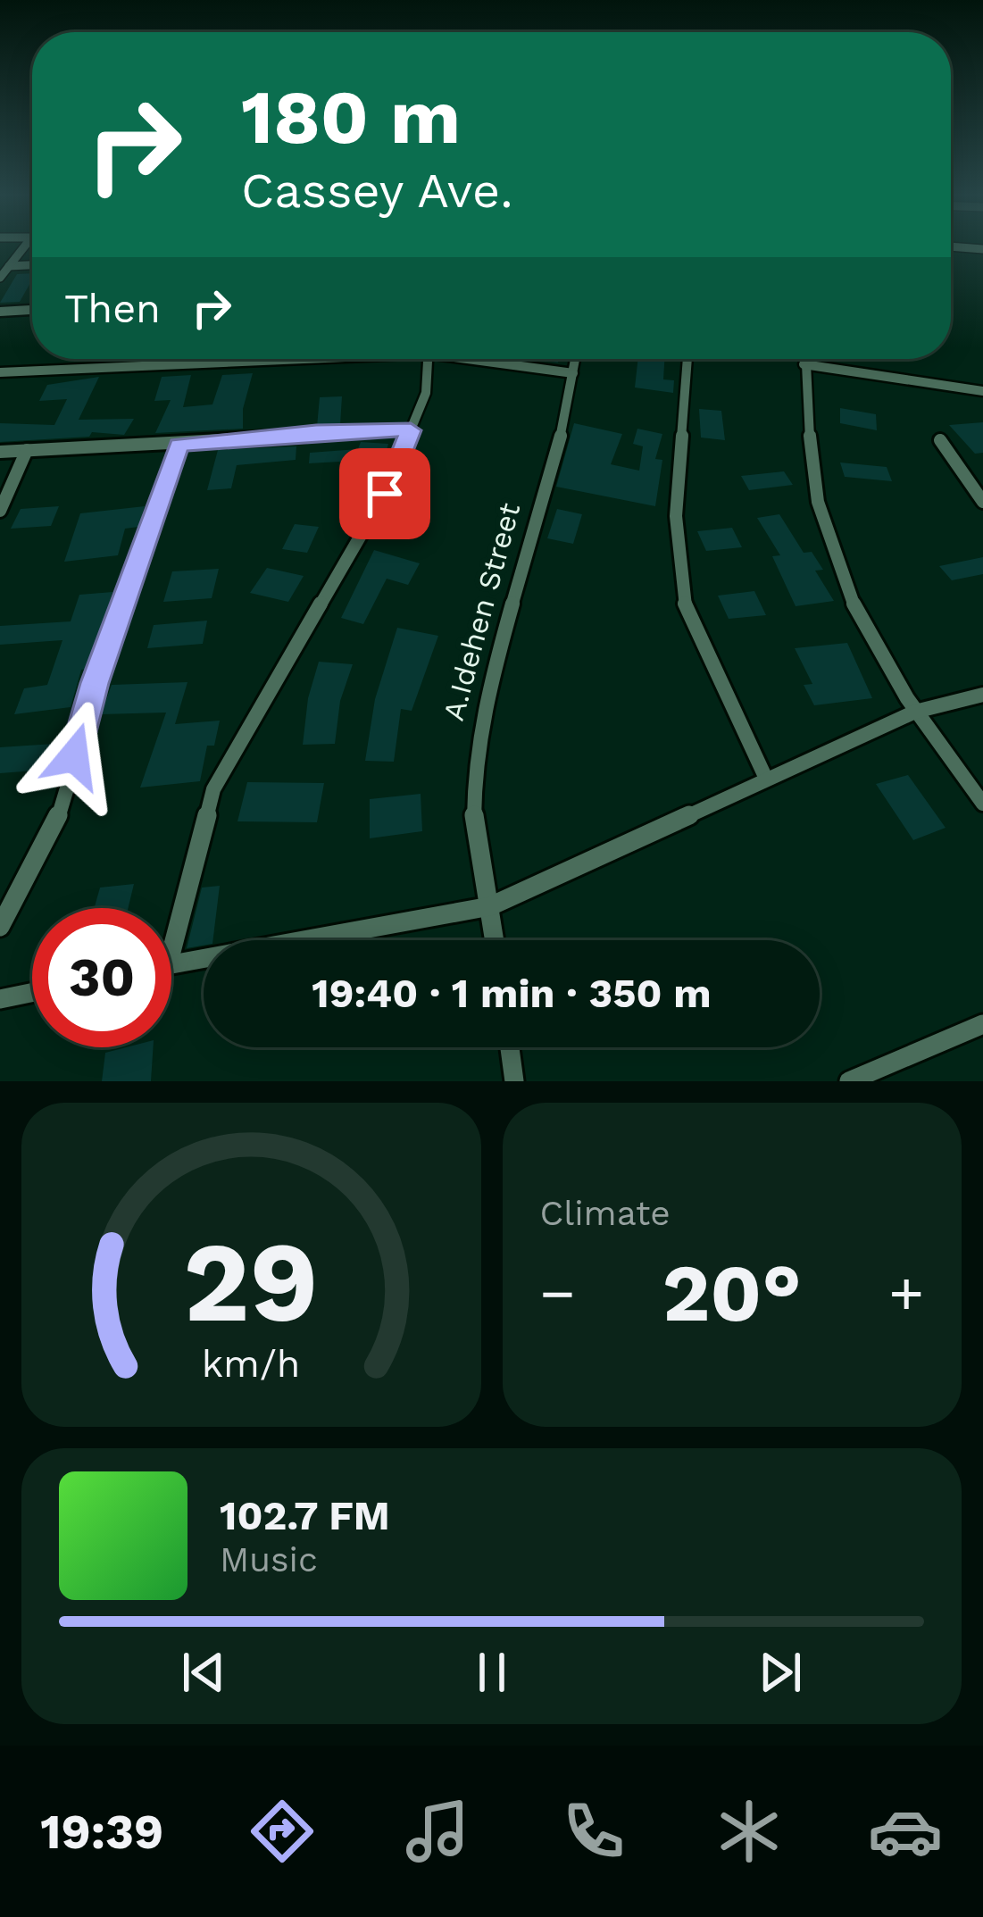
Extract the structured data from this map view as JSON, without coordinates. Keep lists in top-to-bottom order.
{
  "streets": {
    "street": ["A.Idehen Street"]
  },
  "page": {
    "turn": ["180 m", "Cassey Ave."],
    "then": "Then",
    "limit": "30",
    "trip": "19:40 · 1 min · 350 m",
    "tile": "Climate",
    "heat": ["−", "20°", "+"],
    "song": ["102.7 FM", "Music"],
    "tabs": "19:39",
    "gauge": ["29", "km/h"]
  }
}
